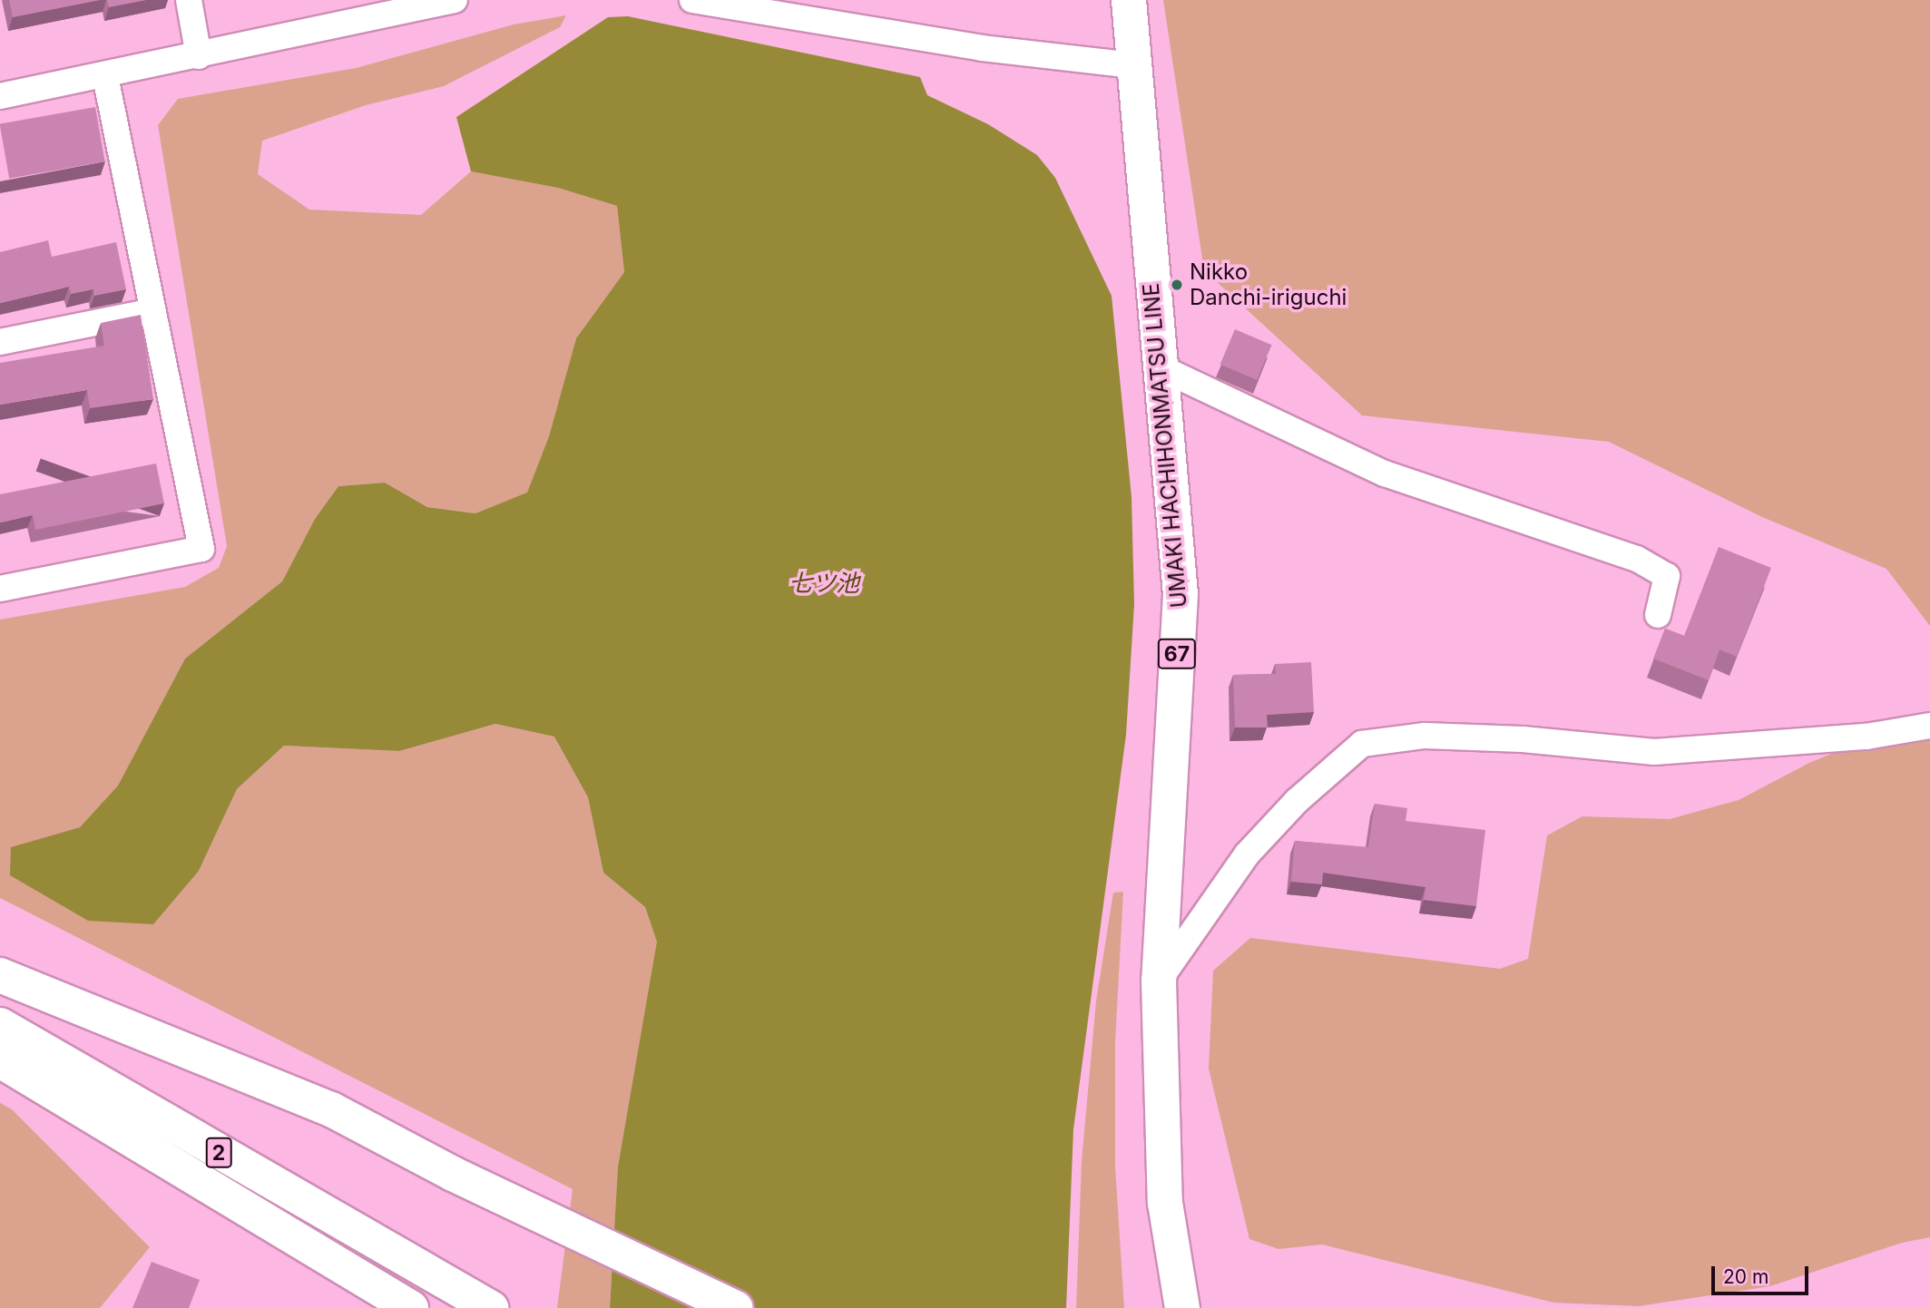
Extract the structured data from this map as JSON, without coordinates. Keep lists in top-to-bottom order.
{
  "streets": {
    "main road": ["UMAKI HACHIHONMATSU LINE", "67", "2"]
  },
  "water": ["七ツ池"],
  "places": ["Nikko Danchi-iriguchi"],
  "scale_bar": "20 m"
}
